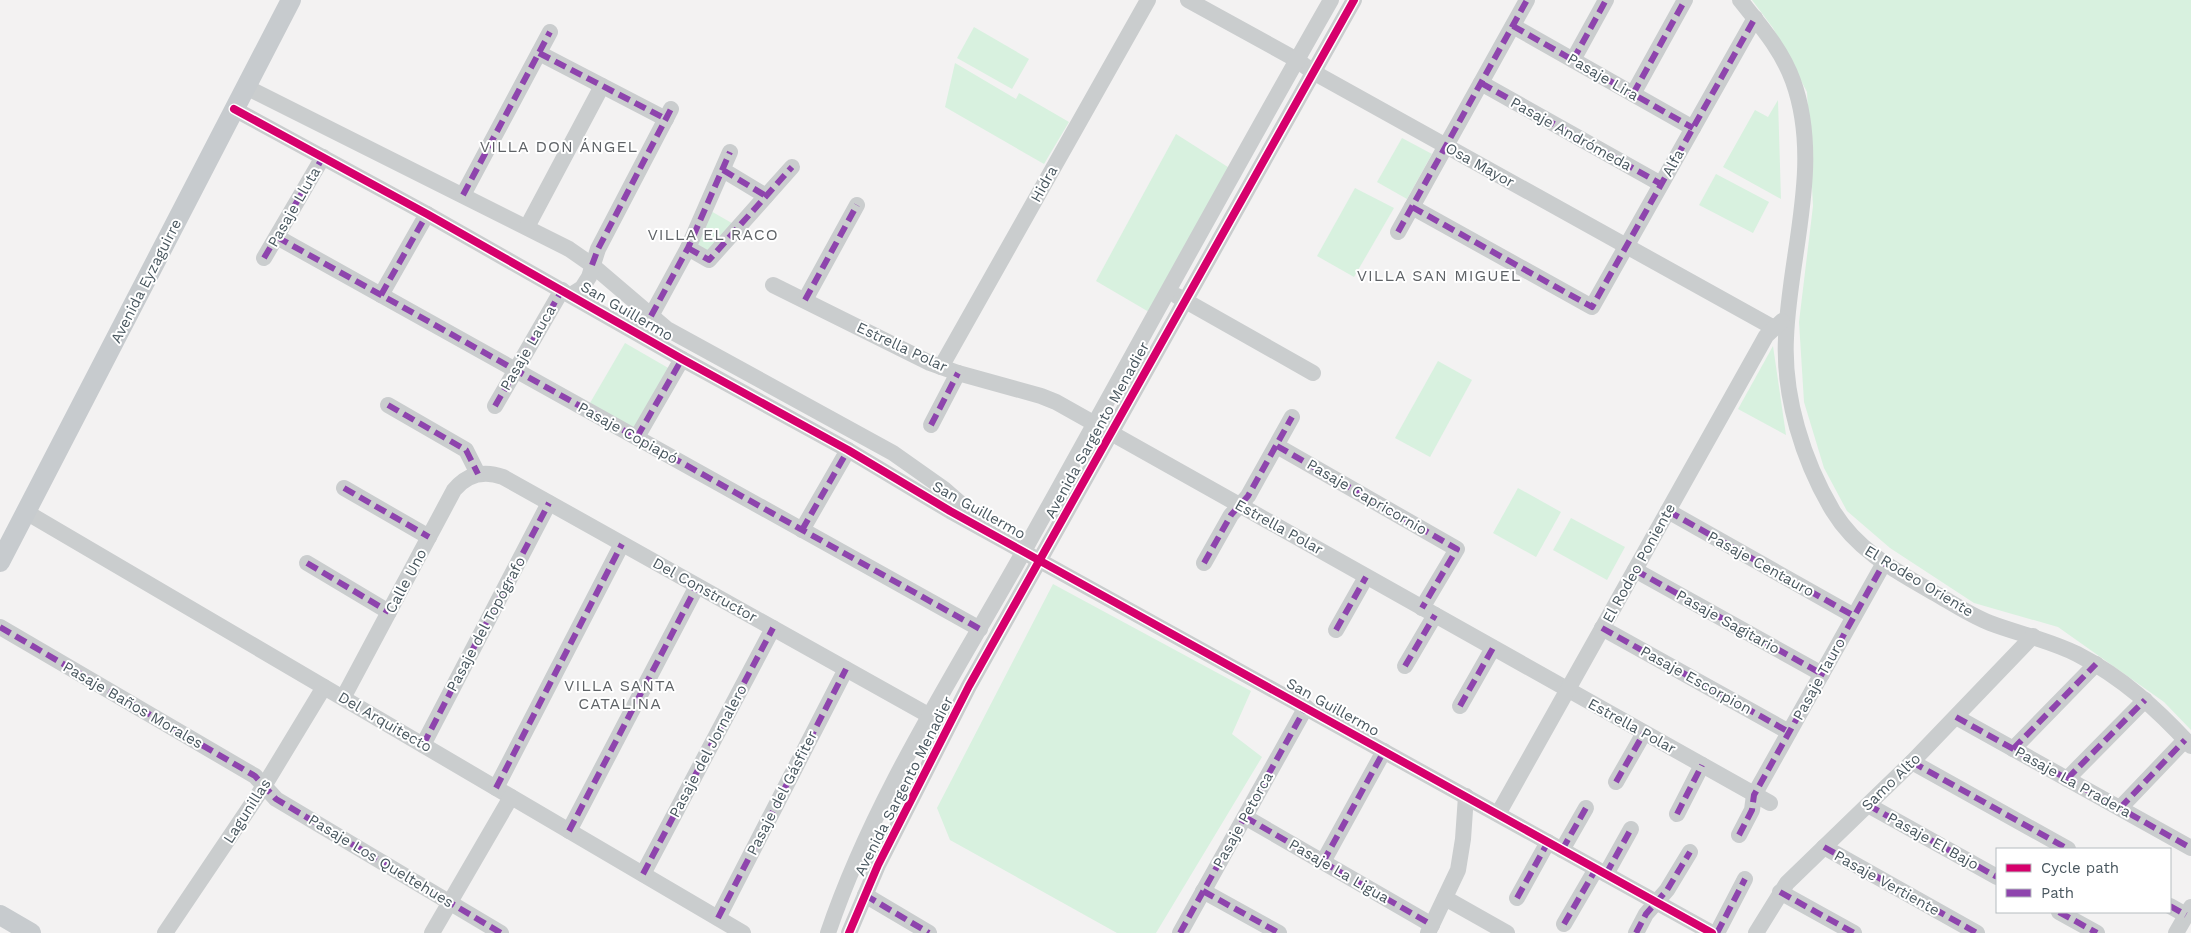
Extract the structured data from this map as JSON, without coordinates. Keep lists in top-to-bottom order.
{
  "streets": {
    "main road": ["Avenida Eyzaguirre"],
    "street": [
      "Pasaje Lira",
      "Pasaje Andrómeda",
      "Alfa",
      "Osa Mayor",
      "Hidra",
      "Pasaje Lluta",
      "San Guillermo",
      "Estrella Polar",
      "Pasaje Lauca",
      "Avenida Sargento Menadier",
      "Pasaje Copiapó",
      "Pasaje Capricornio",
      "El Rodeo Poniente",
      "Pasaje Centauro",
      "Calle Uno",
      "El Rodeo Oriente",
      "Del Constructor",
      "Pasaje Sagitario",
      "Pasaje del Topógrafo",
      "Pasaje Tauro",
      "Pasaje Escorpion",
      "Pasaje Baños Morales",
      "Del Arquitecto",
      "Pasaje del Jornalero",
      "Samo Alto",
      "Pasaje La Pradera",
      "Pasaje del Gásfiter",
      "Lagunillas",
      "Pasaje Petorca",
      "Pasaje El Bajo",
      "Pasaje Los Queltehues",
      "Pasaje La Ligua",
      "Pasaje Vertiente"
    ]
  },
  "crossings": [
    ["Pasaje Lira", "Alfa"],
    ["Pasaje Andrómeda", "Alfa"],
    ["Alfa", "Osa Mayor"],
    ["Alfa", "El Rodeo Oriente"],
    ["Osa Mayor", "Avenida Sargento Menadier"],
    ["Osa Mayor", "El Rodeo Poniente"],
    ["Hidra", "Estrella Polar"],
    ["Pasaje Lluta", "San Guillermo"],
    ["Pasaje Lluta", "Pasaje Copiapó"],
    ["Avenida Eyzaguirre", "San Guillermo"],
    ["Avenida Eyzaguirre", "Del Arquitecto"],
    ["San Guillermo", "Pasaje Lauca"],
    ["San Guillermo", "Avenida Sargento Menadier"],
    ["San Guillermo", "El Rodeo Poniente"],
    ["San Guillermo", "Pasaje Petorca"],
    ["Estrella Polar", "Avenida Sargento Menadier"],
    ["Estrella Polar", "Pasaje Capricornio"],
    ["Estrella Polar", "El Rodeo Poniente"],
    ["Estrella Polar", "Pasaje Tauro"],
    ["Pasaje Lauca", "Pasaje Copiapó"],
    ["Avenida Sargento Menadier", "Pasaje Copiapó"],
    ["Avenida Sargento Menadier", "Del Constructor"],
    ["El Rodeo Poniente", "Pasaje Centauro"],
    ["El Rodeo Poniente", "El Rodeo Oriente"],
    ["El Rodeo Poniente", "Pasaje Sagitario"],
    ["El Rodeo Poniente", "Pasaje Escorpion"],
    ["Pasaje Centauro", "Pasaje Tauro"],
    ["Calle Uno", "Del Constructor"],
    ["Calle Uno", "Del Arquitecto"],
    ["El Rodeo Oriente", "Pasaje Tauro"],
    ["El Rodeo Oriente", "Samo Alto"],
    ["Del Constructor", "Pasaje del Topógrafo"],
    ["Del Constructor", "Pasaje del Jornalero"],
    ["Del Constructor", "Pasaje del Gásfiter"],
    ["Pasaje Sagitario", "Pasaje Tauro"],
    ["Pasaje del Topógrafo", "Del Arquitecto"],
    ["Pasaje Tauro", "Pasaje Escorpion"],
    ["Pasaje Baños Morales", "Lagunillas"],
    ["Pasaje Baños Morales", "Pasaje Los Queltehues"],
    ["Del Arquitecto", "Pasaje del Jornalero"],
    ["Del Arquitecto", "Pasaje del Gásfiter"],
    ["Del Arquitecto", "Lagunillas"],
    ["Samo Alto", "Pasaje La Pradera"],
    ["Samo Alto", "Pasaje El Bajo"],
    ["Samo Alto", "Pasaje Vertiente"],
    ["Lagunillas", "Pasaje Los Queltehues"],
    ["Pasaje Petorca", "Pasaje La Ligua"]
  ],
  "districts": [
    "VILLA DON ÁNGEL",
    "VILLA EL RACO",
    "VILLA SAN MIGUEL",
    "VILLA SANTA CATALINA"
  ],
  "legend": ["Cycle path", "Path"]
}
